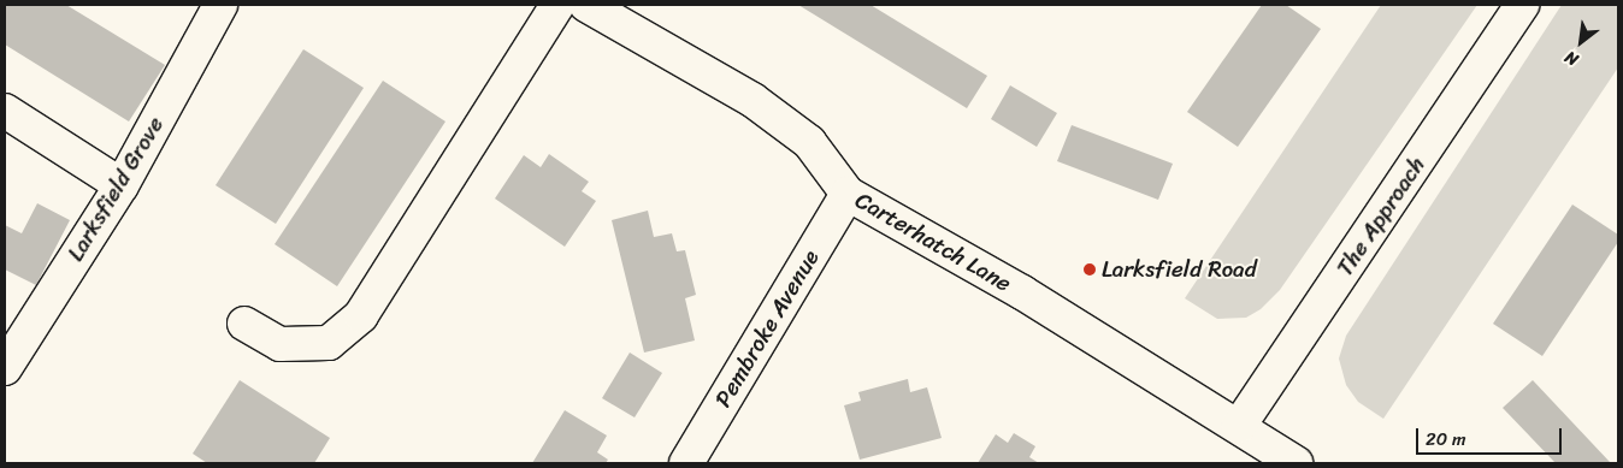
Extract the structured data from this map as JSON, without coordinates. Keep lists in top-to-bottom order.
{
  "streets": {
    "street": [
      "Larksfield Grove",
      "The Approach",
      "Carterhatch Lane",
      "Pembroke Avenue"
    ]
  },
  "crossings": [
    ["The Approach", "Carterhatch Lane"],
    ["Carterhatch Lane", "Pembroke Avenue"]
  ],
  "places": ["Larksfield Road"],
  "scale_bar": "20 m",
  "north": "bottom left"
}
